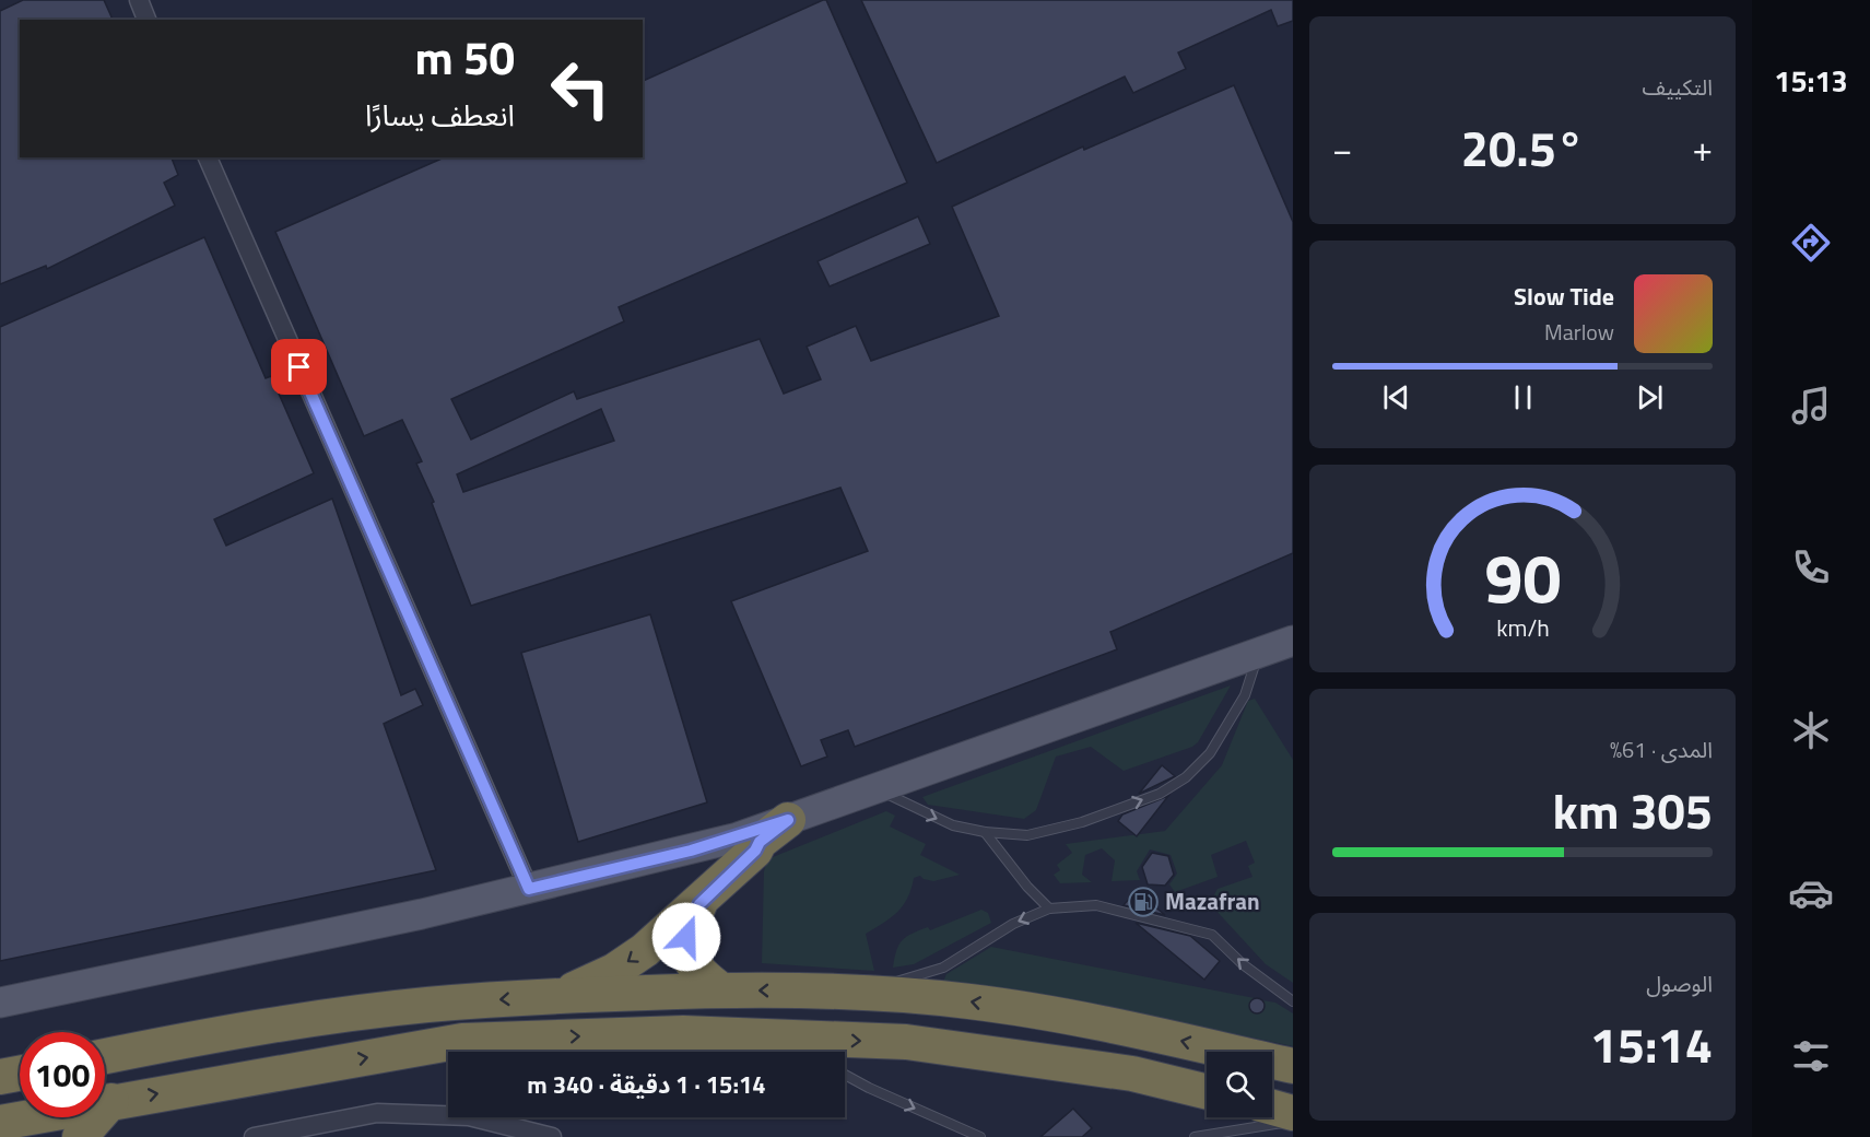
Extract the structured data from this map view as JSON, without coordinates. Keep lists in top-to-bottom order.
{
  "places": {
    "fuel station": ["Mazafran"]
  },
  "page": {
    "tabs": "15:13",
    "tile": [
      "التكييف",
      ["المدى · 61%", "305 km"],
      ["الوصول", "15:14"]
    ],
    "turn": ["50 m", "انعطف يسارًا"],
    "heat": ["−", "20.5°", "+"],
    "song": ["Slow Tide", "Marlow"],
    "limit": "100",
    "trip": "15:14 · 1 دقيقة · 340 m",
    "gauge": ["90", "km/h"]
  }
}
